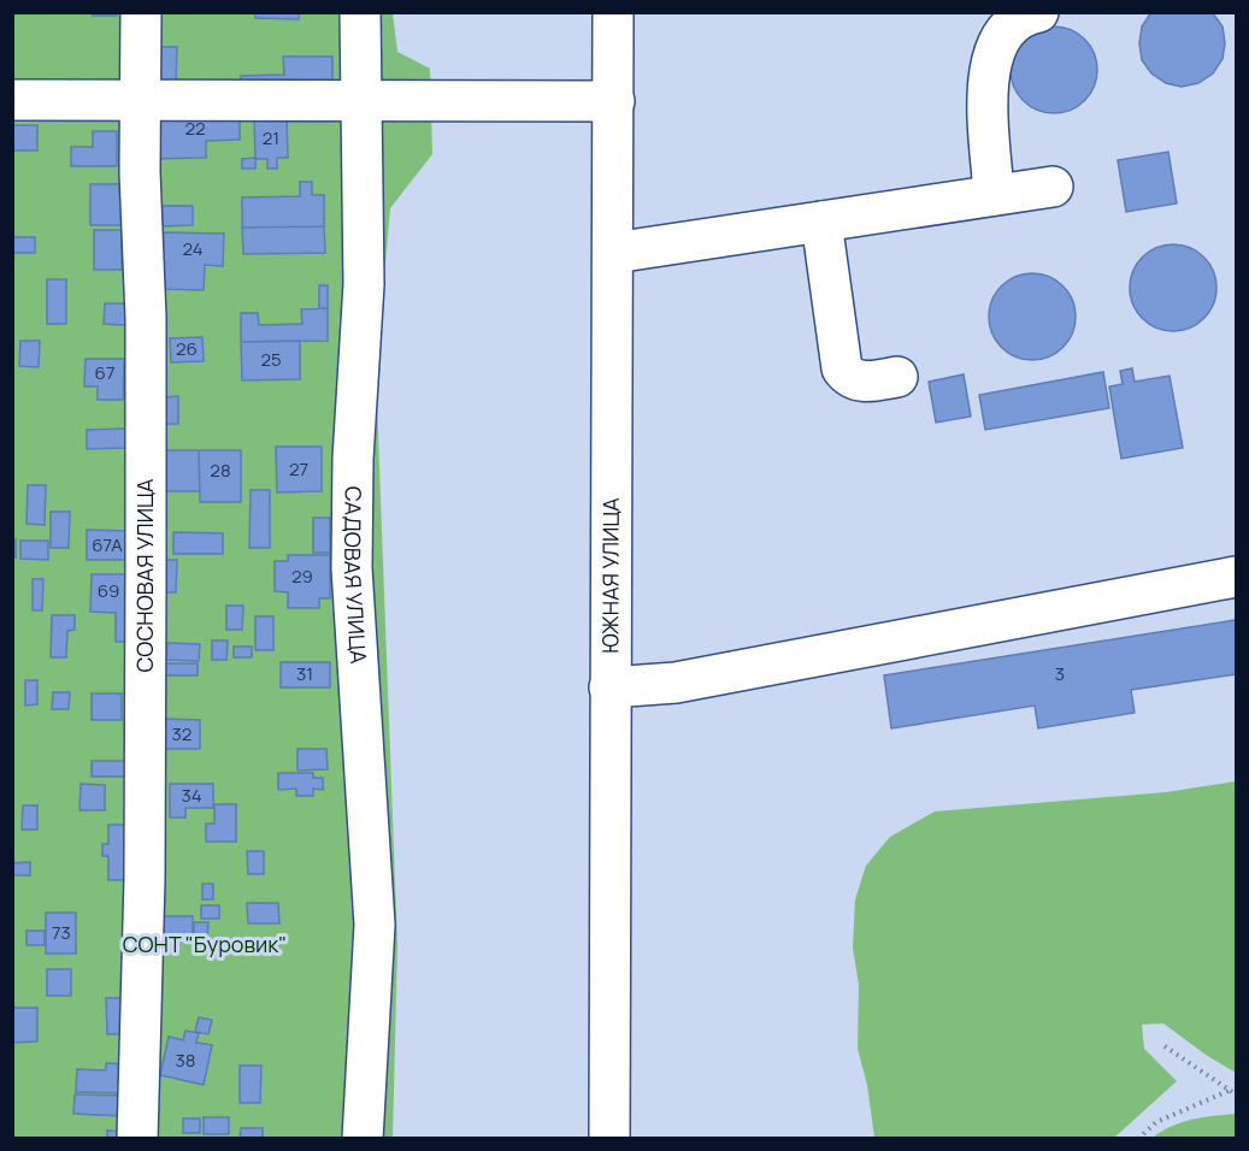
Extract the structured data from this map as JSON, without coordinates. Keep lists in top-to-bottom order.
{
  "streets": {
    "street": ["СОСНОВАЯ УЛИЦА", "САДОВАЯ УЛИЦА", "ЮЖНАЯ УЛИЦА"]
  },
  "parks": ["СОНТ \"Буровик\""],
  "house_numbers": [
    "22",
    "21",
    "24",
    "26",
    "25",
    "67",
    "27",
    "28",
    "67А",
    "29",
    "69",
    "31",
    "3",
    "32",
    "34",
    "73",
    "38"
  ]
}
